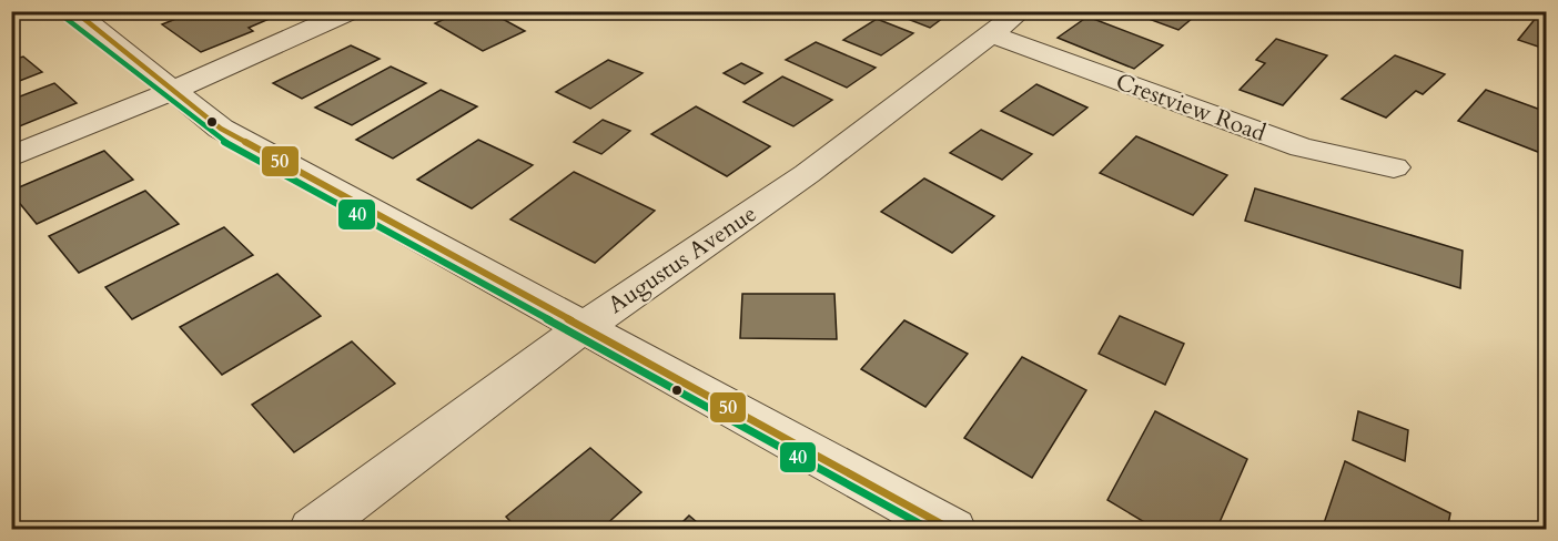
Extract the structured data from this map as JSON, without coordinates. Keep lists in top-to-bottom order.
{
  "streets": {
    "street": ["Crestview Road", "Augustus Avenue"]
  },
  "crossings": [
    ["Crestview Road", "Augustus Avenue"]
  ],
  "lines": ["transit line 50", "transit line 40"]
}
